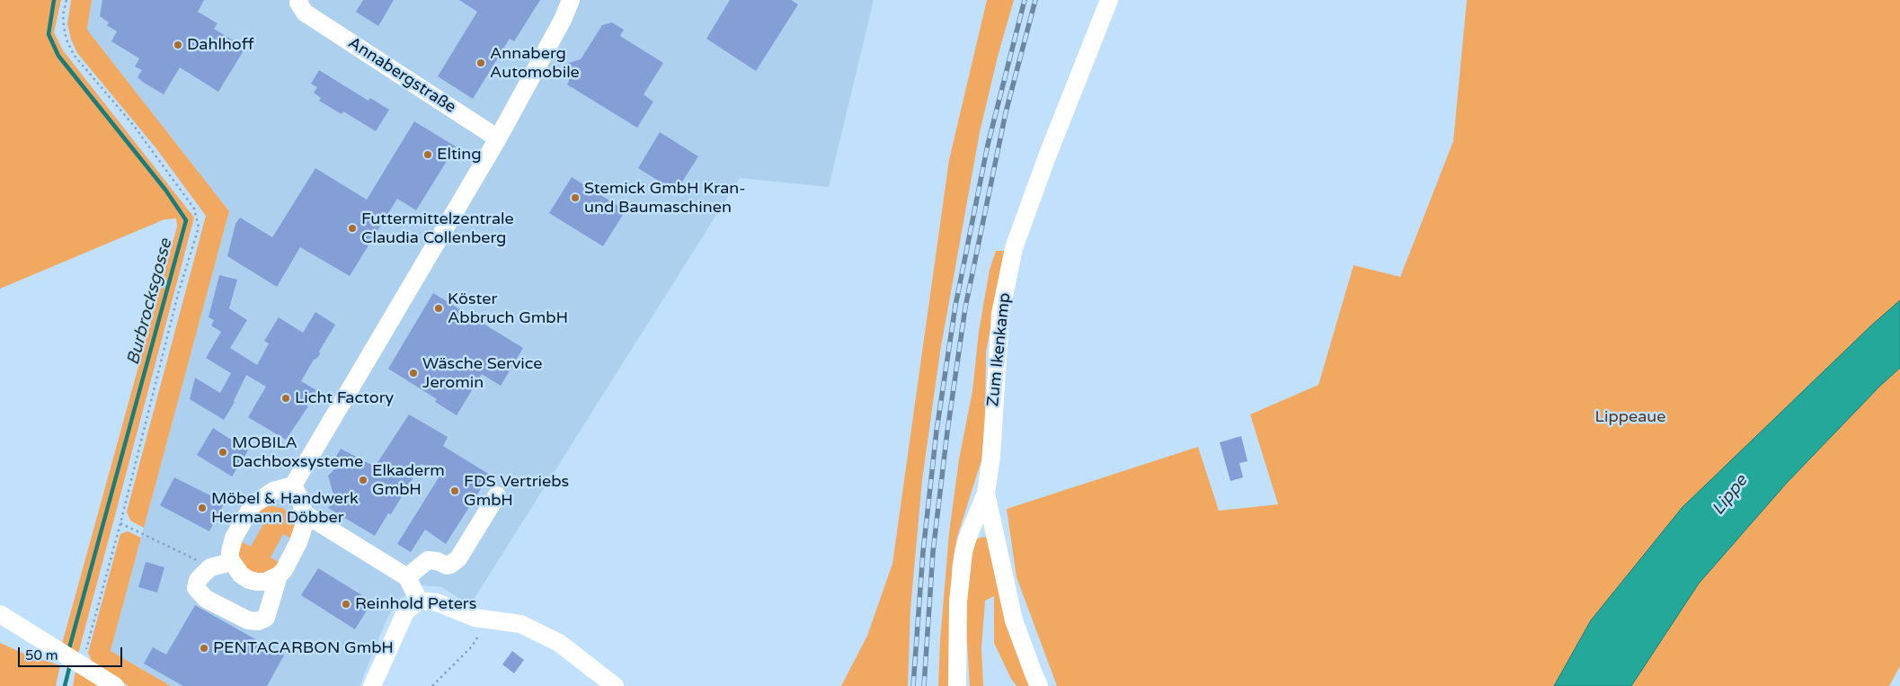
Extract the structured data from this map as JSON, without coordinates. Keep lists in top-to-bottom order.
{
  "streets": {
    "street": ["Annabergstraße", "Zum Ikenkamp"]
  },
  "water": ["Burbrocksgosse", "Lippe"],
  "parks": ["Lippeaue"],
  "places": [
    "Dahlhoff",
    "Annaberg Automobile",
    "Elting",
    "Stemick GmbH Kran- und Baumaschinen",
    "Futtermittelzentrale Claudia Collenberg",
    "Köster Abbruch GmbH",
    "Wäsche Service Jeromin",
    "Licht Factory",
    "MOBILA Dachboxsysteme",
    "Elkaderm GmbH",
    "FDS Vertriebs GmbH",
    "Möbel & Handwerk Hermann Döbber",
    "Reinhold Peters",
    "PENTACARBON GmbH"
  ],
  "scale_bar": "50 m"
}
